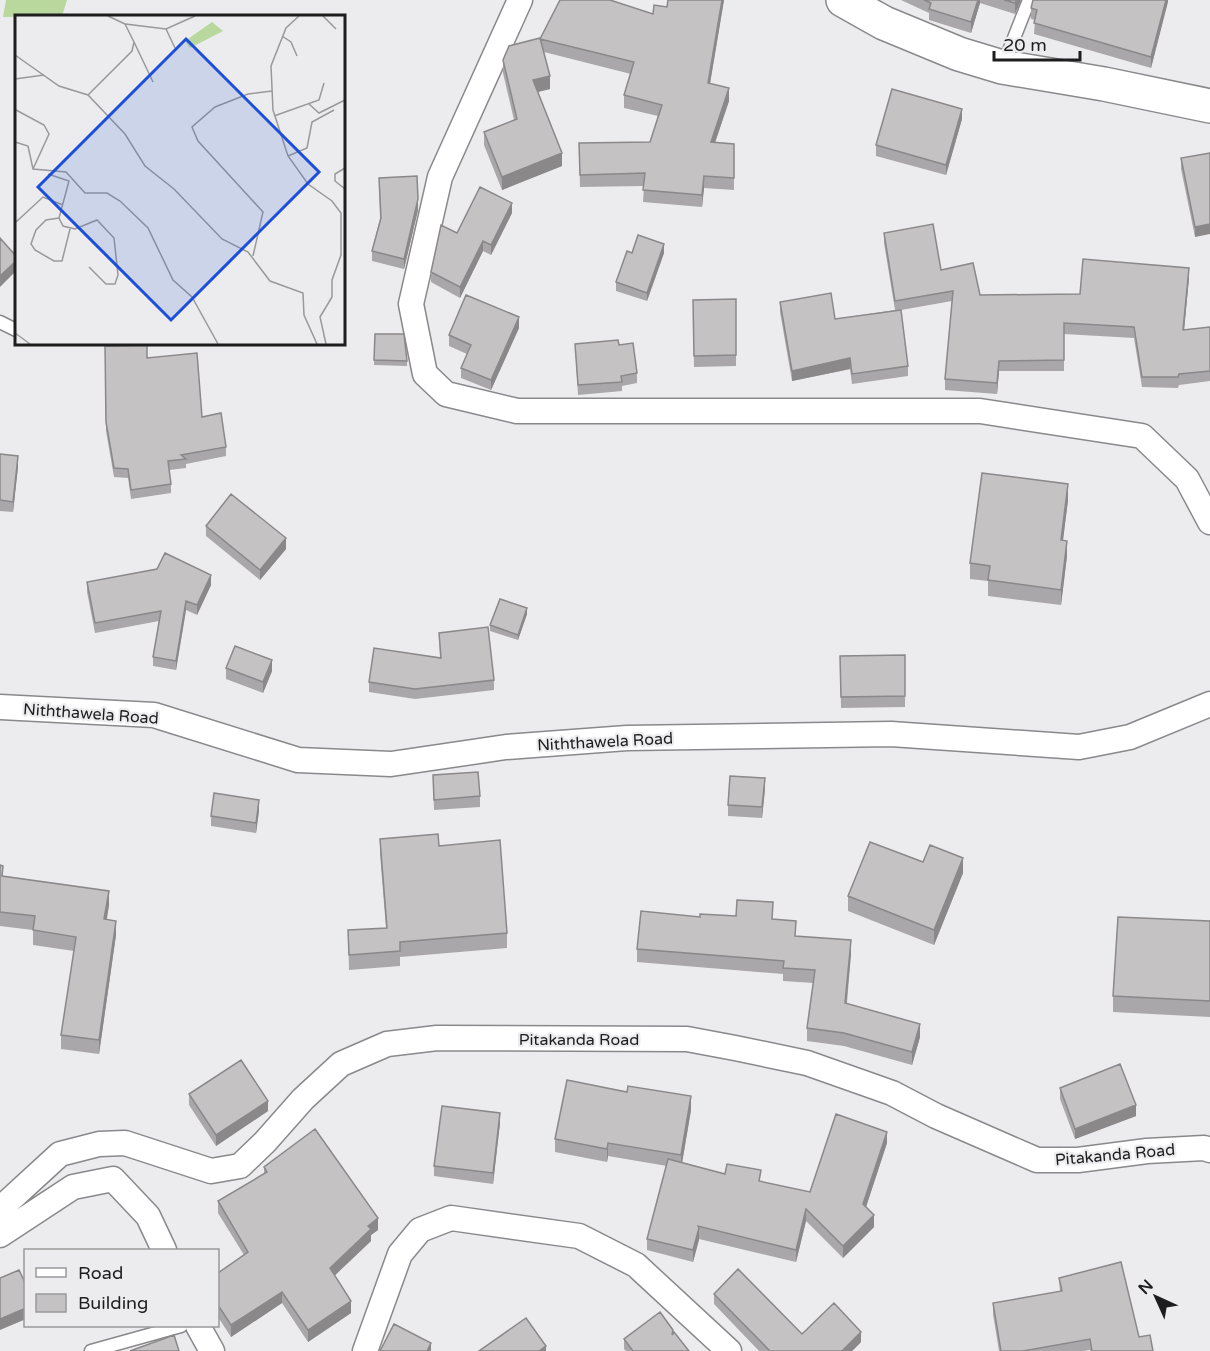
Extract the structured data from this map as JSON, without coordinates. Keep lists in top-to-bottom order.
{
  "streets": {
    "street": ["Niththawela Road", "Pitakanda Road"]
  },
  "legend": ["Road", "Building"],
  "scale_bar": "20 m",
  "north": "top left"
}
